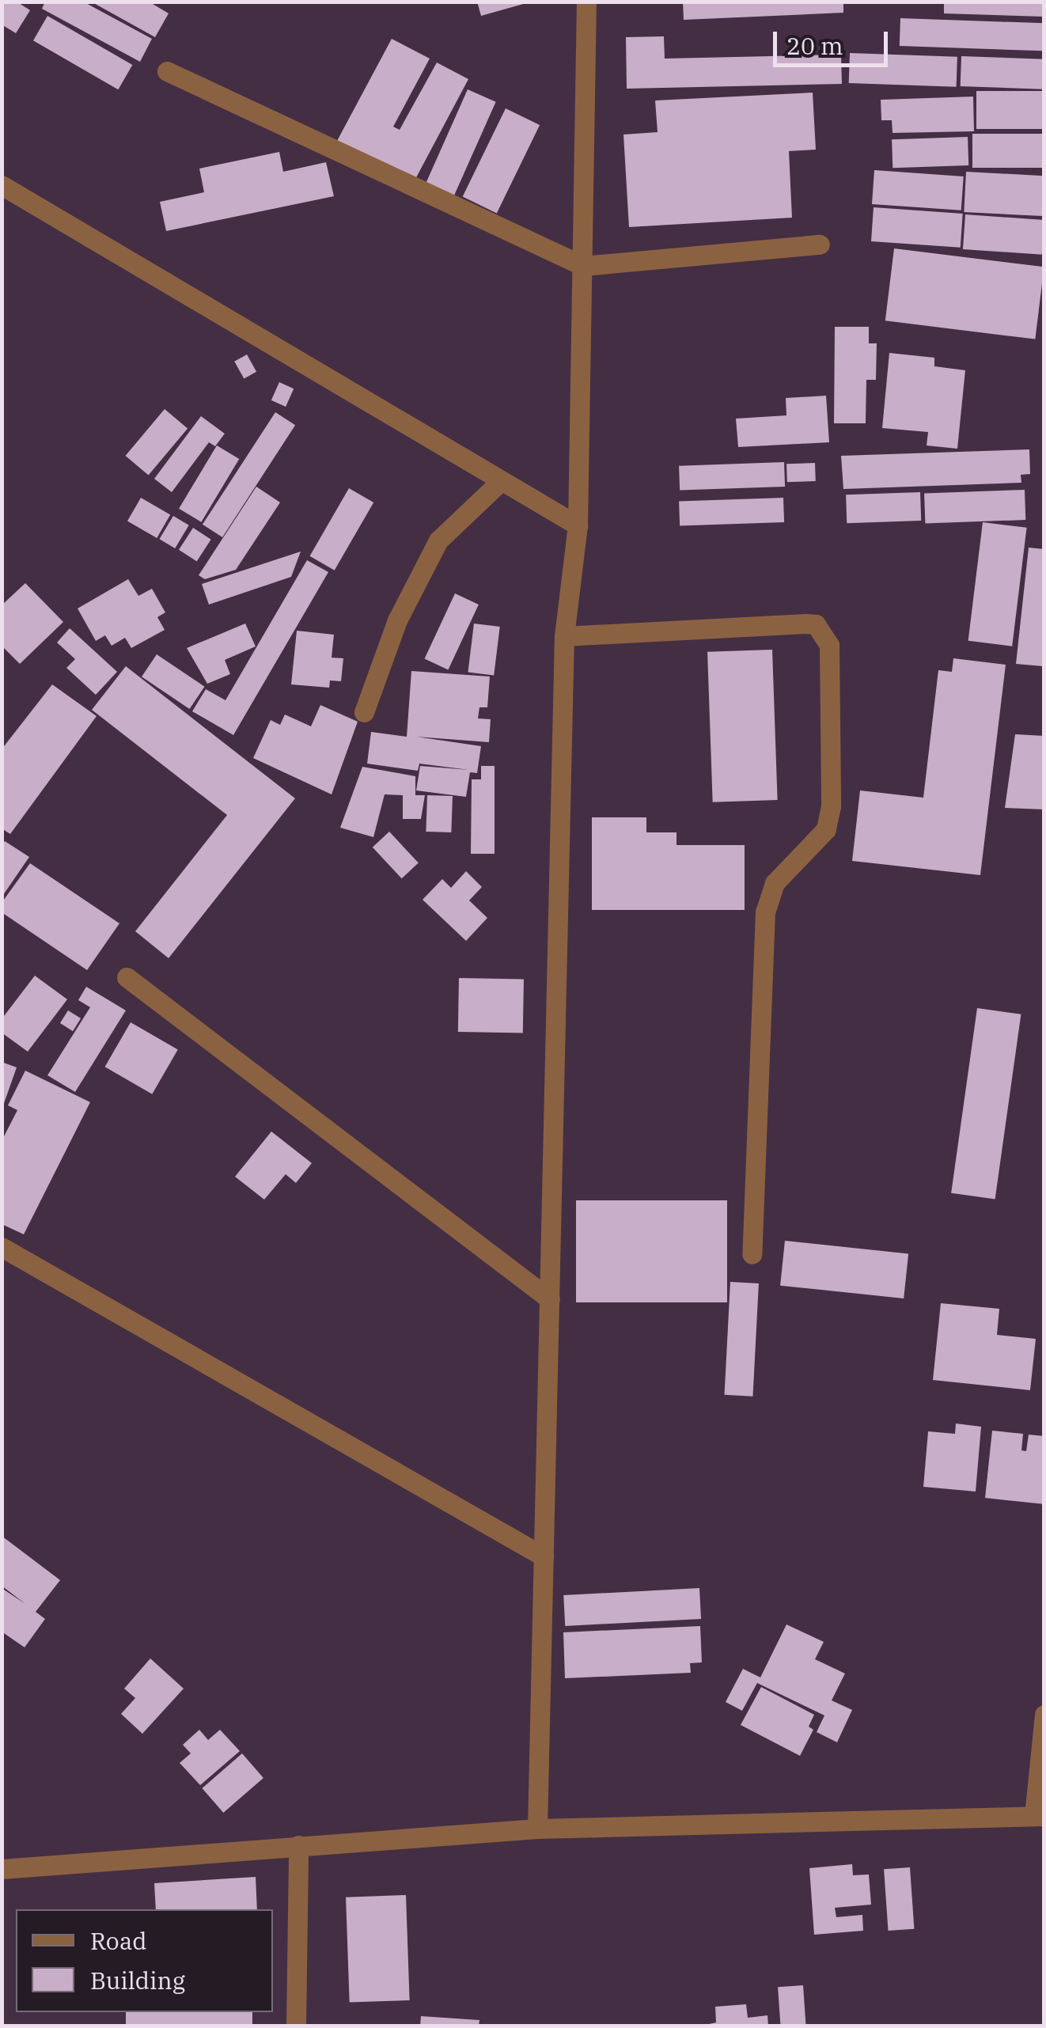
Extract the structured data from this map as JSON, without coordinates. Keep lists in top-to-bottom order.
{
  "legend": ["Road", "Building"],
  "scale_bar": "20 m"
}
